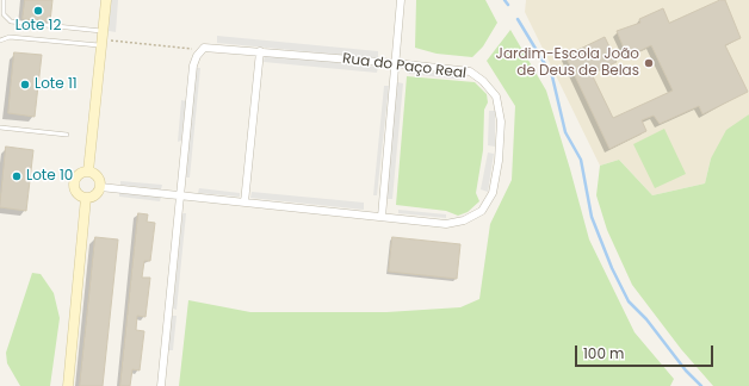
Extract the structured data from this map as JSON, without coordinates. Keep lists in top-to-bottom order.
{
  "streets": {
    "street": ["Rua do Paço Real"]
  },
  "places": [
    "Lote 12",
    "Jardim-Escola João de Deus de Belas",
    "Lote 11",
    "Lote 10"
  ],
  "scale_bar": "100 m"
}
